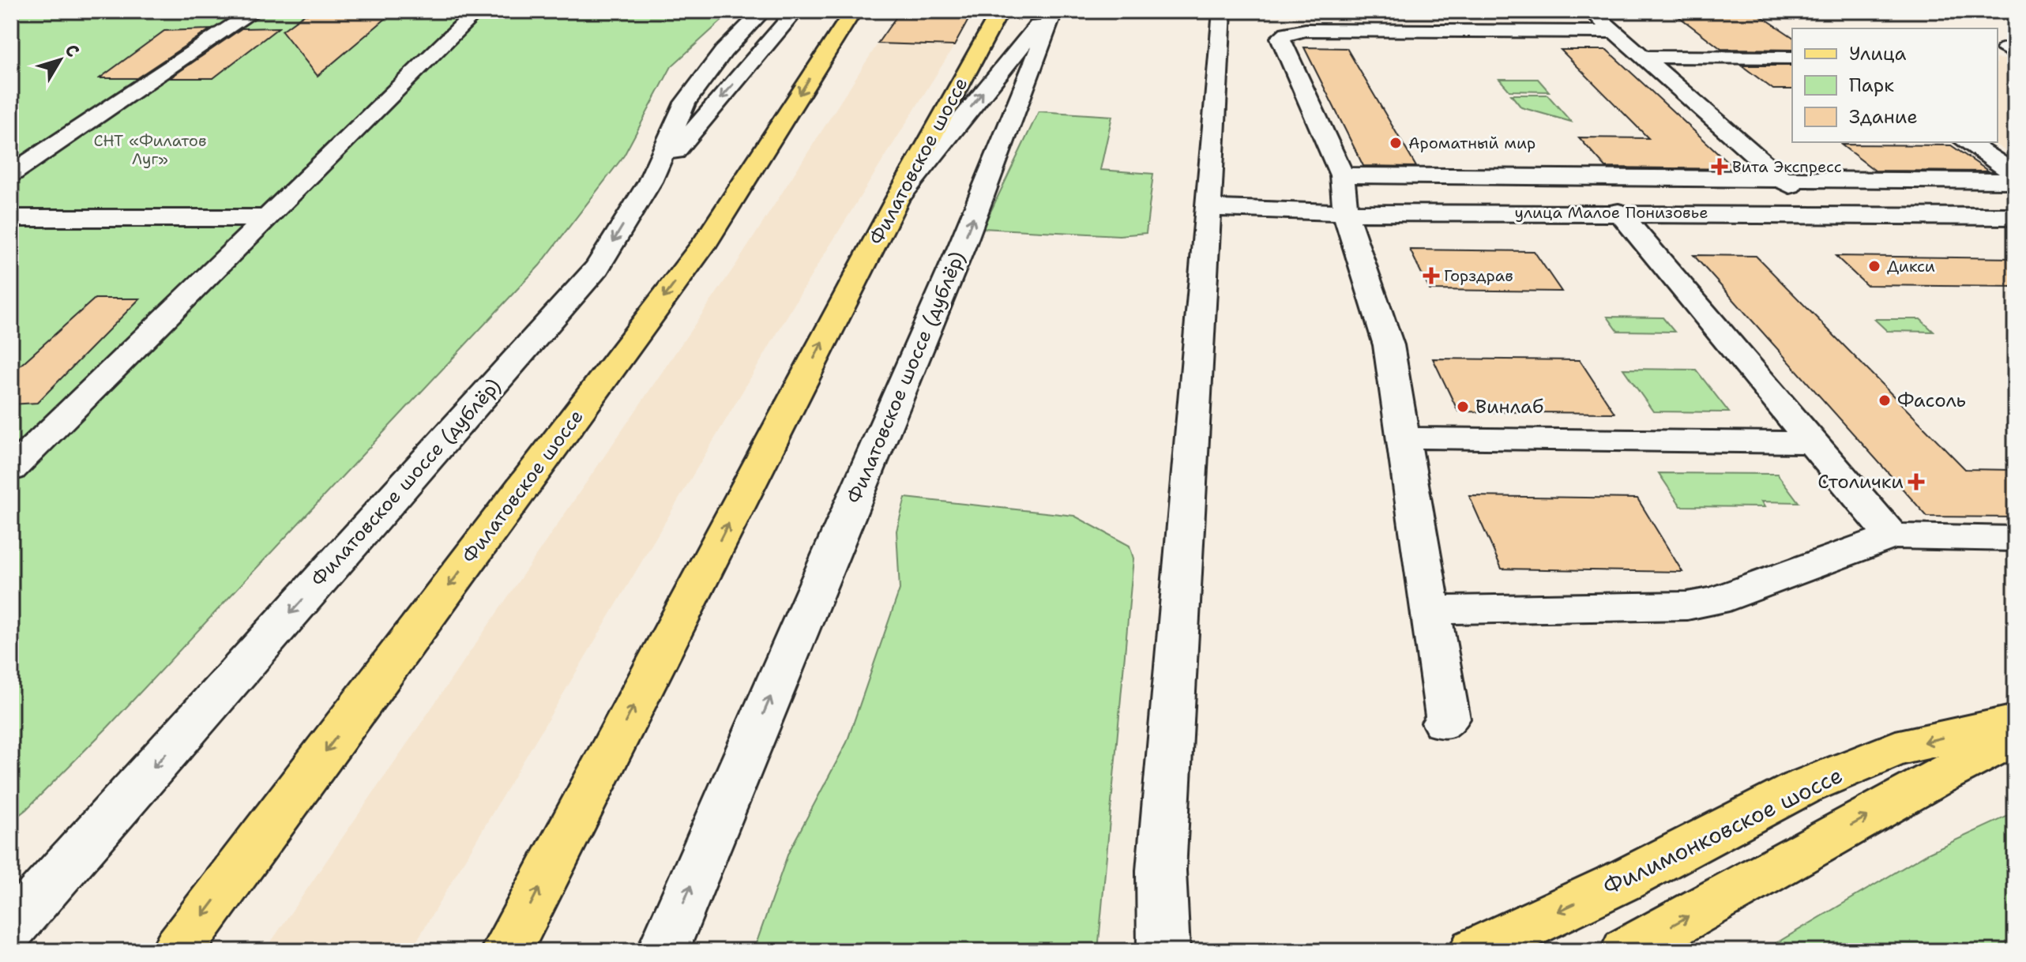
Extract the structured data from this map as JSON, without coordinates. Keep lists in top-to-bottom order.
{
  "streets": {
    "main road": ["Филатовское шоссе", "Филимонковское шоссе"],
    "street": ["улица Малое Понизовье", "Филатовское шоссе (дублёр)"]
  },
  "parks": ["СНТ «Филатов Луг»"],
  "places": {
    "other": [
      "Ароматный мир",
      "Дикси",
      "Фасоль",
      "Винлаб"
    ],
    "health": ["Вита Экспресс", "Горздрав", "Столички"]
  },
  "legend": ["Улица", "Парк", "Здание"],
  "north": "top right"
}
